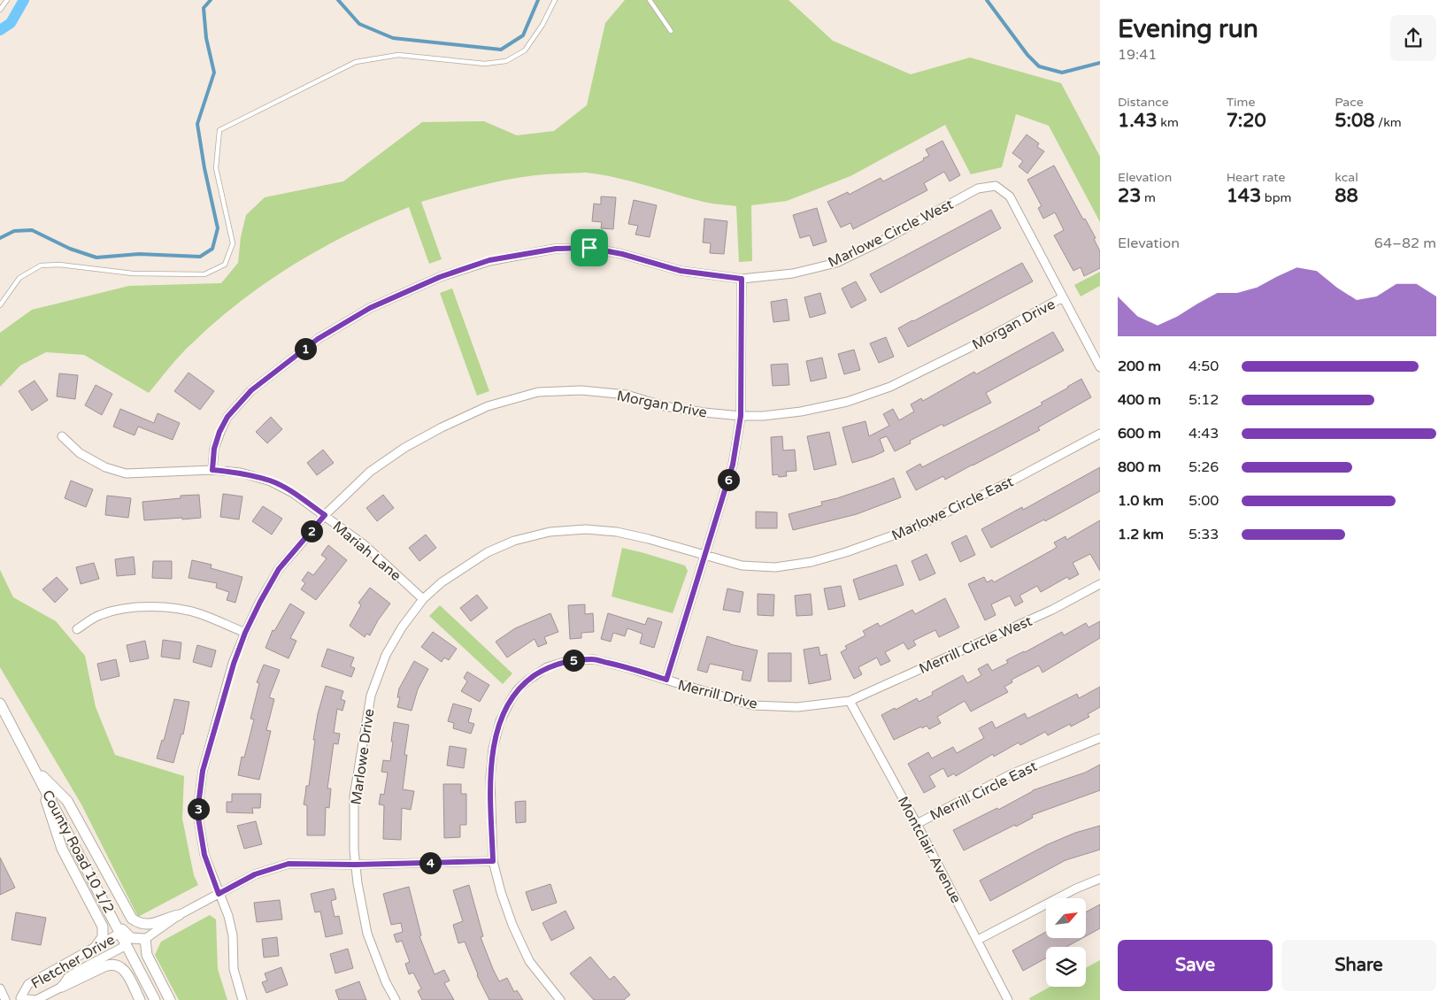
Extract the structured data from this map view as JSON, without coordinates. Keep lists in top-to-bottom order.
{
  "streets": {
    "street": [
      "Marlowe Circle West",
      "Morgan Drive",
      "Marlowe Circle East",
      "Mariah Lane",
      "Merrill Circle West",
      "Merrill Drive",
      "Marlowe Drive",
      "Merrill Circle East",
      "Montclair Avenue",
      "County Road 10 1/2",
      "Fletcher Drive"
    ]
  },
  "crossings": [
    ["Marlowe Circle West", "Morgan Drive"],
    ["Marlowe Circle West", "Mariah Lane"],
    ["Morgan Drive", "Mariah Lane"],
    ["Marlowe Circle East", "Mariah Lane"],
    ["Marlowe Circle East", "Marlowe Drive"],
    ["Mariah Lane", "Marlowe Drive"],
    ["Merrill Circle West", "Merrill Drive"],
    ["Merrill Circle West", "Montclair Avenue"],
    ["Merrill Drive", "Montclair Avenue"],
    ["Merrill Circle East", "Montclair Avenue"],
    ["County Road 10 1/2", "Fletcher Drive"]
  ],
  "north": "top right",
  "page": {
    "heading": ["Evening run", "19:41"],
    "stats": [
      ["Distance", "1.43 km"],
      ["Time", "7:20"],
      ["Pace", "5:08 /km"],
      ["Elevation", "23 m"],
      ["Heart rate", "143 bpm"],
      ["kcal", "88"]
    ],
    "chart": ["Elevation", "64–82 m"],
    "pins": [
      "1",
      "6",
      "2",
      "5",
      "3",
      "4"
    ],
    "list": [
      {
        "name": "200 m",
        "note": "4:50"
      },
      {
        "name": "400 m",
        "note": "5:12"
      },
      {
        "name": "600 m",
        "note": "4:43"
      },
      {
        "name": "800 m",
        "note": "5:26"
      },
      {
        "name": "1.0 km",
        "note": "5:00"
      },
      {
        "name": "1.2 km",
        "note": "5:33"
      }
    ],
    "buttons": ["Save", "Share"]
  }
}
